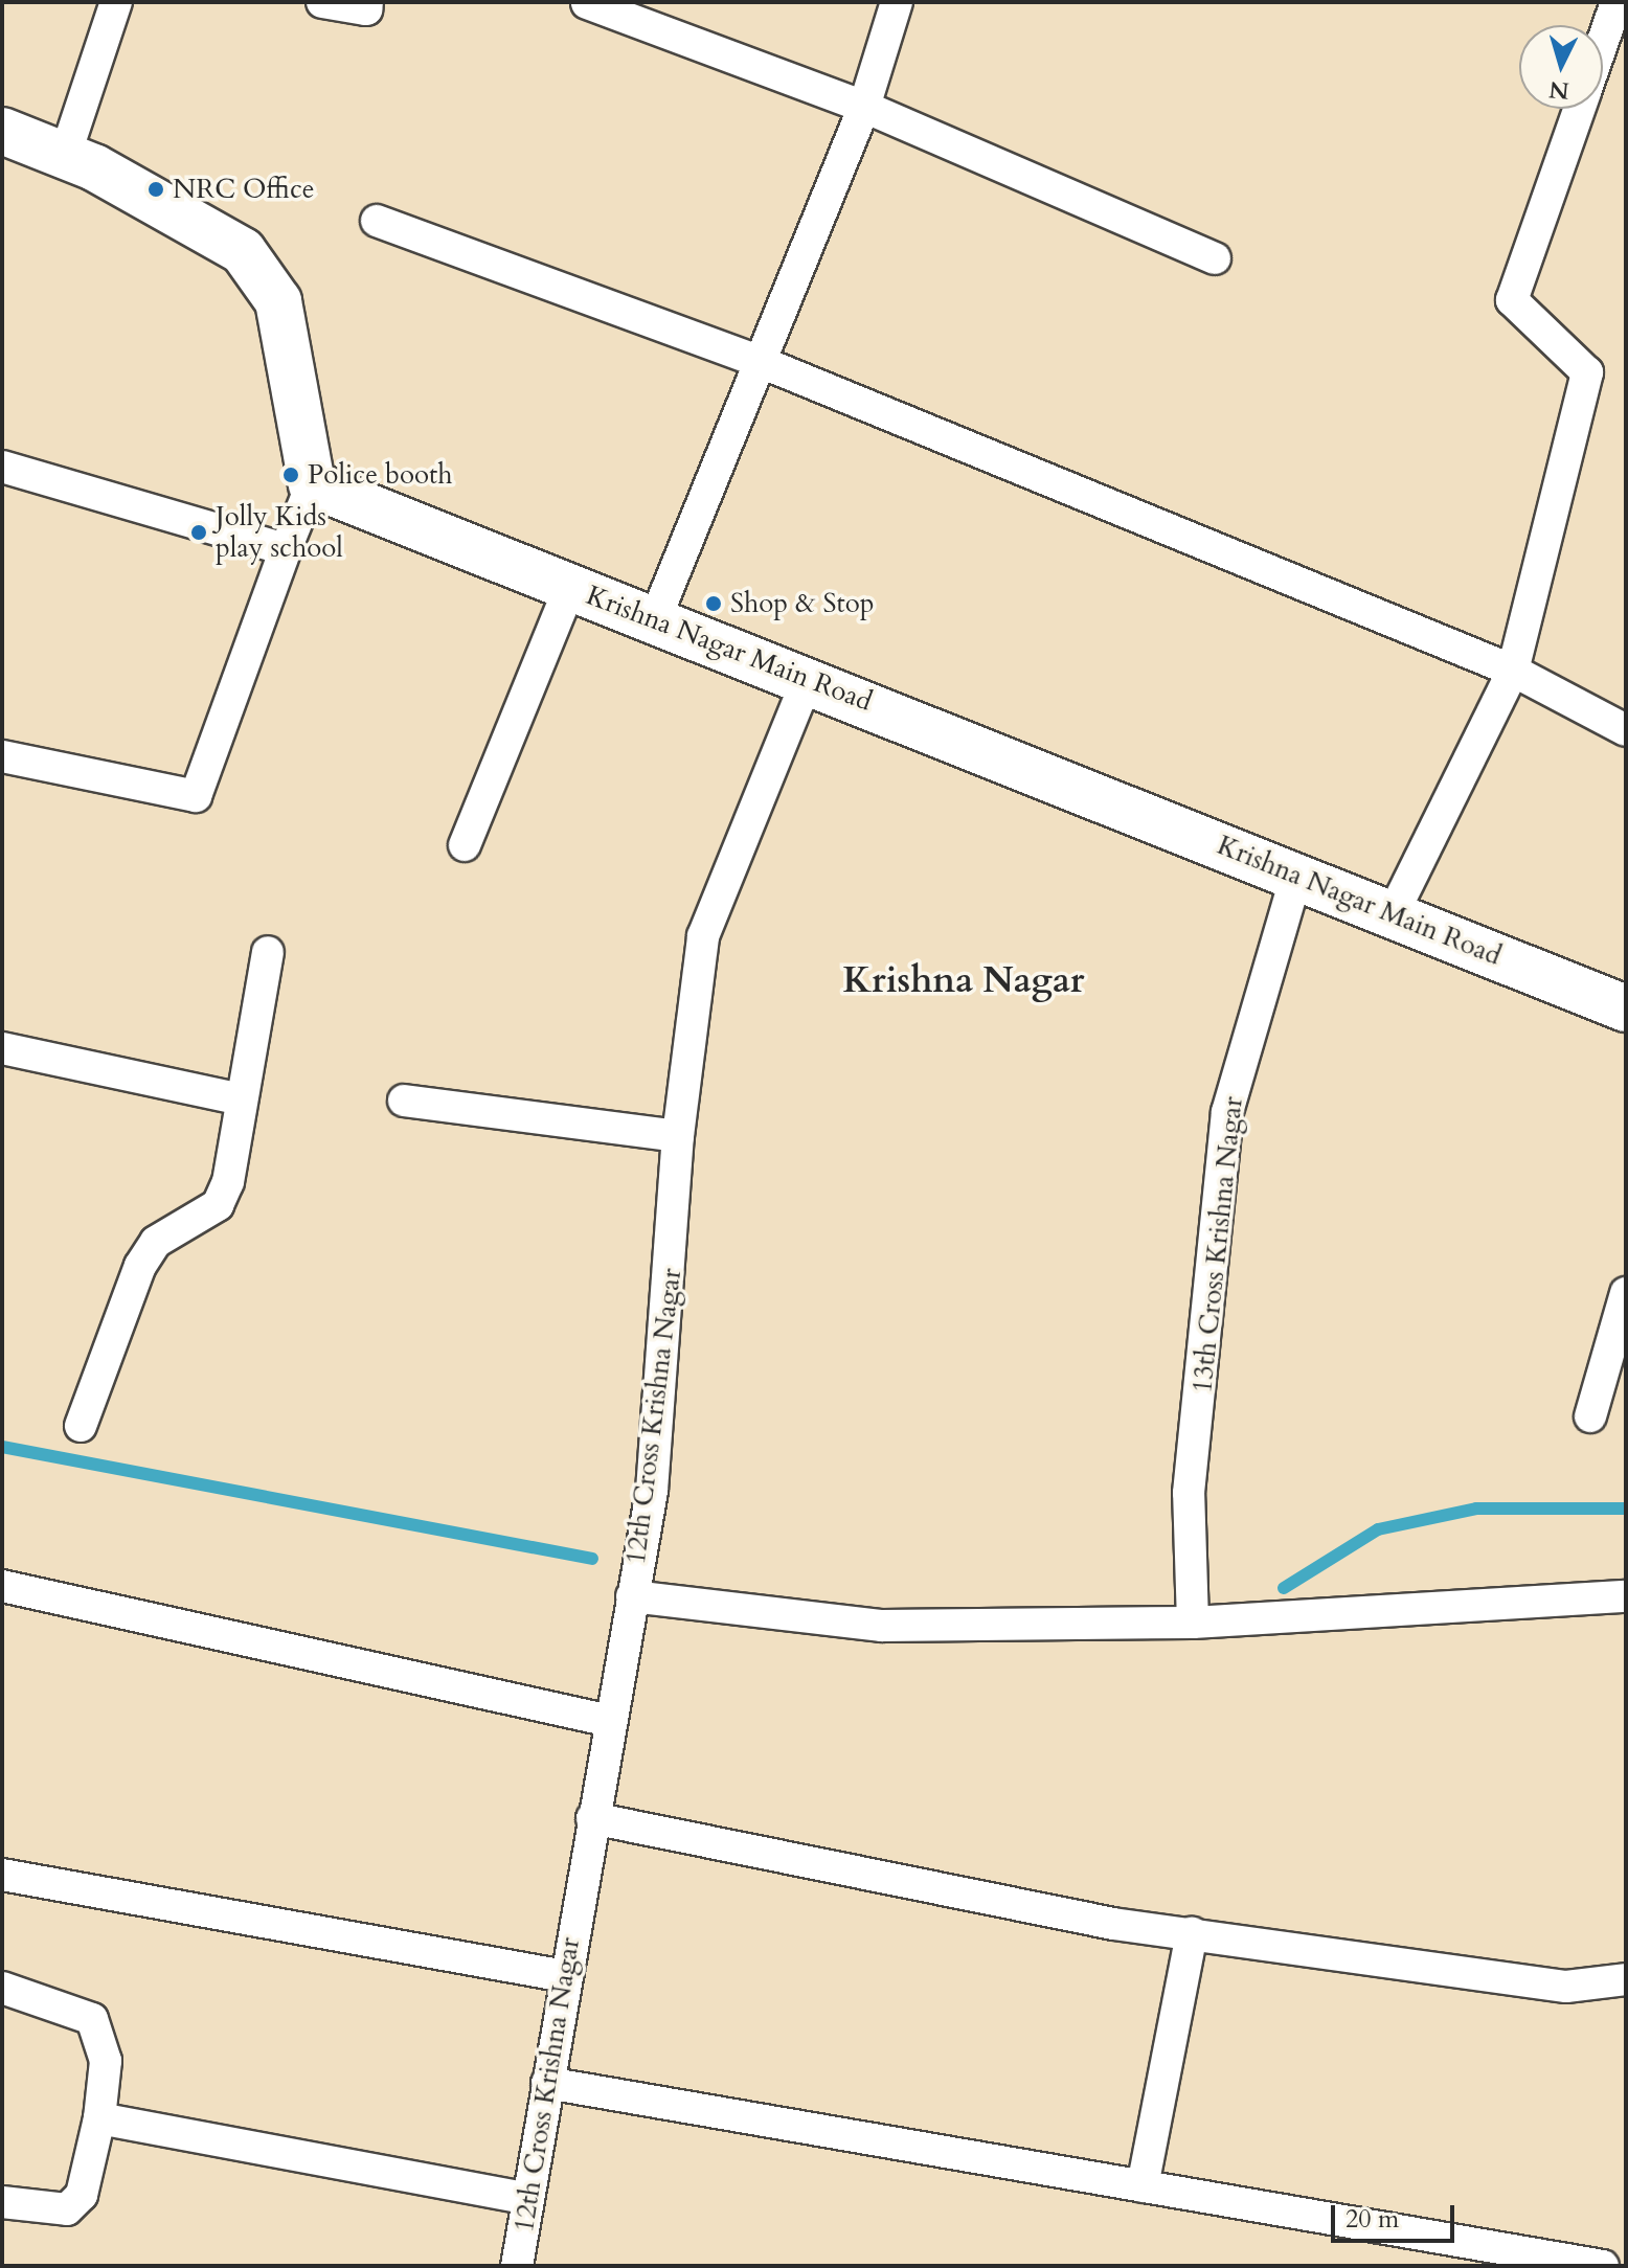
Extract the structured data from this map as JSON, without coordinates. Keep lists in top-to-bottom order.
{
  "streets": {
    "street": ["Krishna Nagar Main Road", "13th Cross Krishna Nagar", "12th Cross Krishna Nagar"]
  },
  "crossings": [
    ["Krishna Nagar Main Road", "13th Cross Krishna Nagar"],
    ["Krishna Nagar Main Road", "12th Cross Krishna Nagar"]
  ],
  "districts": ["Krishna Nagar"],
  "places": [
    "NRC Office",
    "Police booth",
    "Jolly Kids play school",
    "Shop & Stop"
  ],
  "scale_bar": "20 m",
  "north": "bottom"
}
